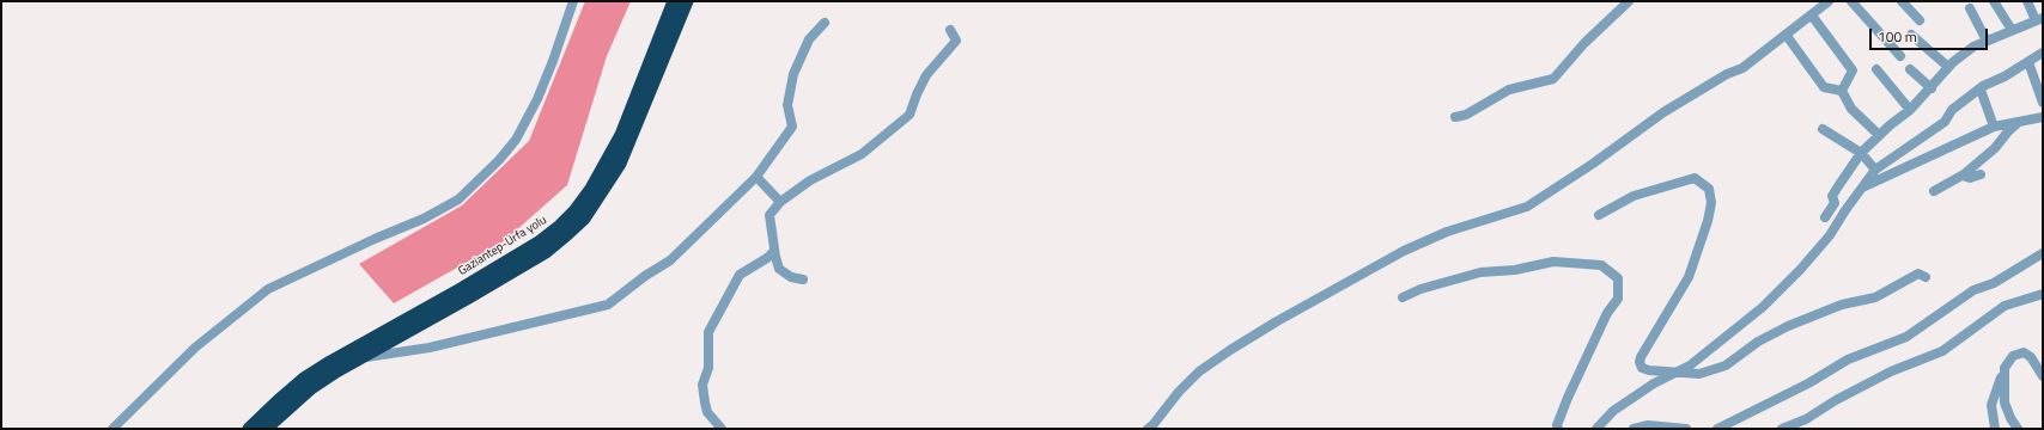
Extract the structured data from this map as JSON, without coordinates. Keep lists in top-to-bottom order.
{
  "streets": {
    "highway": ["Gaziantep-Urfa yolu"]
  },
  "scale_bar": "100 m"
}
